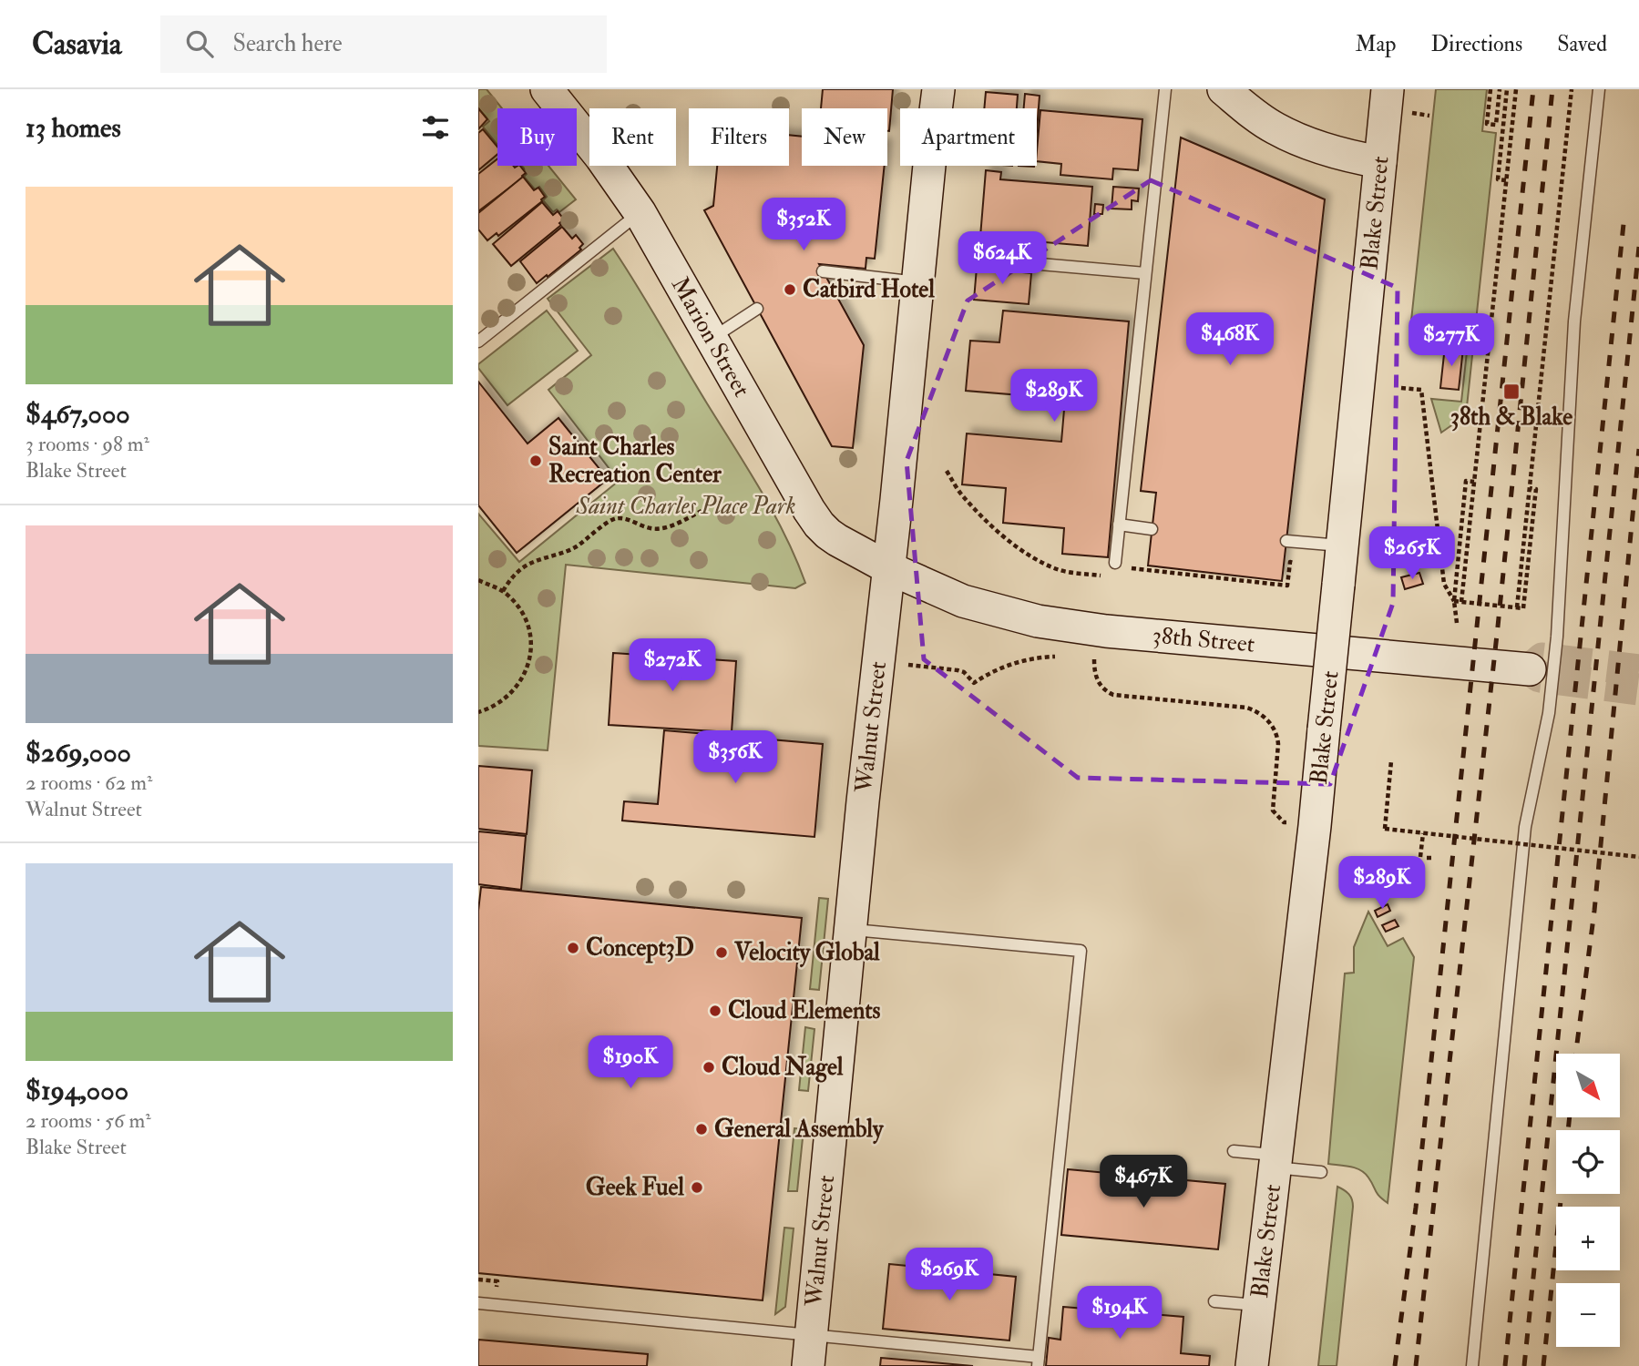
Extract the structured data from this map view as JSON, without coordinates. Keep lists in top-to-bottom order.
{
  "streets": {
    "street": [
      "Blake Street",
      "Marion Street",
      "38th Street",
      "Walnut Street"
    ]
  },
  "crossings": [
    ["Marion Street", "38th Street"],
    ["Marion Street", "Walnut Street"],
    ["38th Street", "Walnut Street"]
  ],
  "parks": ["Saint Charles Place Park"],
  "places": {
    "other": [
      "Catbird Hotel",
      "Saint Charles Recreation Center",
      "Concept3D",
      "Velocity Global",
      "Cloud Elements",
      "Cloud Nagel",
      "General Assembly",
      "Geek Fuel"
    ],
    "transit": ["38th & Blake"]
  },
  "north": "bottom right",
  "page": {
    "header": "Casavia",
    "search": "Search here",
    "nav": ["Map", "Directions", "Saved"],
    "heading": "13 homes",
    "chip": [
      "Buy",
      "Rent",
      "Filters",
      "New",
      "Apartment"
    ],
    "list": [
      {
        "name": "$467,000",
        "note": "3 rooms · 98 m² · Blake Street"
      },
      {
        "name": "$269,000",
        "note": "2 rooms · 62 m² · Walnut Street"
      },
      {
        "name": "$194,000",
        "note": "2 rooms · 56 m² · Blake Street"
      }
    ],
    "price": [
      "$352K",
      "$624K",
      "$468K",
      "$277K",
      "$289K",
      "$265K",
      "$272K",
      "$356K",
      "$289K",
      "$190K",
      "$467K",
      "$269K",
      "$194K"
    ],
    "map_buttons": ["+", "−"]
  }
}
